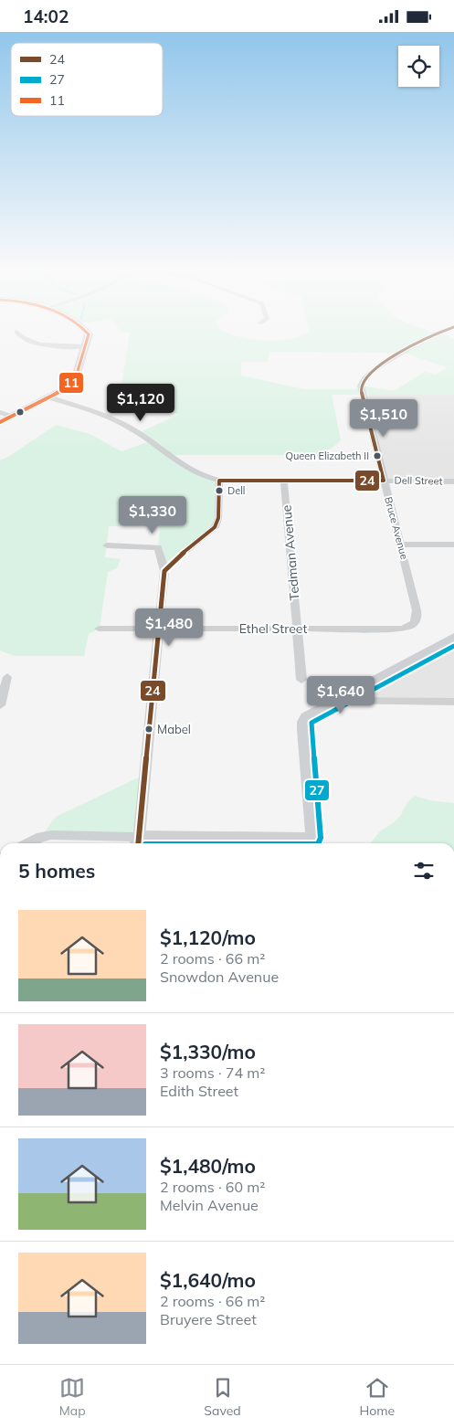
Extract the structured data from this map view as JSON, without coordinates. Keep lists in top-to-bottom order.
{
  "streets": {
    "street": [
      "Dell Street",
      "Bruce Avenue",
      "Tedman Avenue",
      "Ethel Street"
    ]
  },
  "crossings": [
    ["Dell Street", "Bruce Avenue"],
    ["Dell Street", "Tedman Avenue"],
    ["Bruce Avenue", "Ethel Street"],
    ["Tedman Avenue", "Ethel Street"]
  ],
  "places": ["Queen Elizabeth II", "Dell", "Mabel"],
  "lines": ["transit line 24", "transit line 11", "transit line 27"],
  "legend": ["24", "27", "11"],
  "page": {
    "status": "14:02",
    "price": [
      "$1,120",
      "$1,510",
      "$1,330",
      "$1,480",
      "$1,640"
    ],
    "heading": "5 homes",
    "list": [
      {
        "name": "$1,120/mo",
        "note": "2 rooms · 66 m² · Snowdon Avenue"
      },
      {
        "name": "$1,330/mo",
        "note": "3 rooms · 74 m² · Edith Street"
      },
      {
        "name": "$1,480/mo",
        "note": "2 rooms · 60 m² · Melvin Avenue"
      },
      {
        "name": "$1,640/mo",
        "note": "2 rooms · 66 m² · Bruyere Street"
      }
    ],
    "tabs": ["Map", "Saved", "Home"]
  }
}
